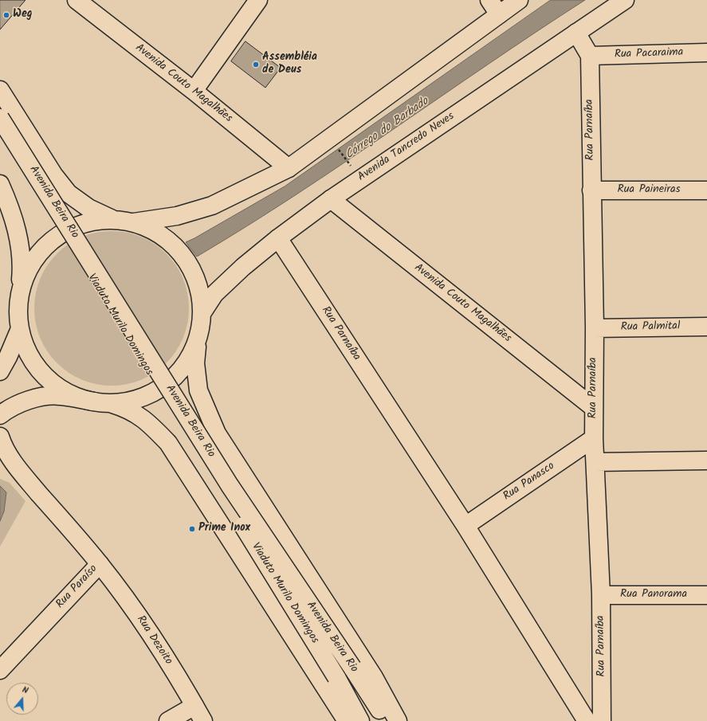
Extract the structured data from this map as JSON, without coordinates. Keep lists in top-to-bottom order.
{
  "streets": {
    "main road": [
      "Rua Pacaraima",
      "Avenida Couto Magalhães",
      "Rua Parnaíba",
      "Avenida Tancredo Neves",
      "Rua Paineiras",
      "Avenida Beira Rio",
      "Viaduto Murilo Domingos",
      "Rua Palmital",
      "Rua Panasco",
      "Rua Paraíso",
      "Rua Panorama",
      "Rua Dezoito"
    ]
  },
  "crossings": [
    ["Rua Pacaraima", "Rua Parnaíba"],
    ["Avenida Couto Magalhães", "Rua Parnaíba"],
    ["Avenida Couto Magalhães", "Avenida Tancredo Neves"],
    ["Rua Parnaíba", "Avenida Tancredo Neves"],
    ["Rua Parnaíba", "Rua Paineiras"],
    ["Rua Parnaíba", "Rua Palmital"],
    ["Rua Parnaíba", "Rua Panasco"],
    ["Rua Parnaíba", "Rua Panorama"],
    ["Avenida Beira Rio", "Viaduto Murilo Domingos"],
    ["Rua Paraíso", "Rua Dezoito"]
  ],
  "water": ["Córrego do Barbado"],
  "places": ["Weg", "Assembléia de Deus", "Prime Inox"],
  "north": "top"
}
